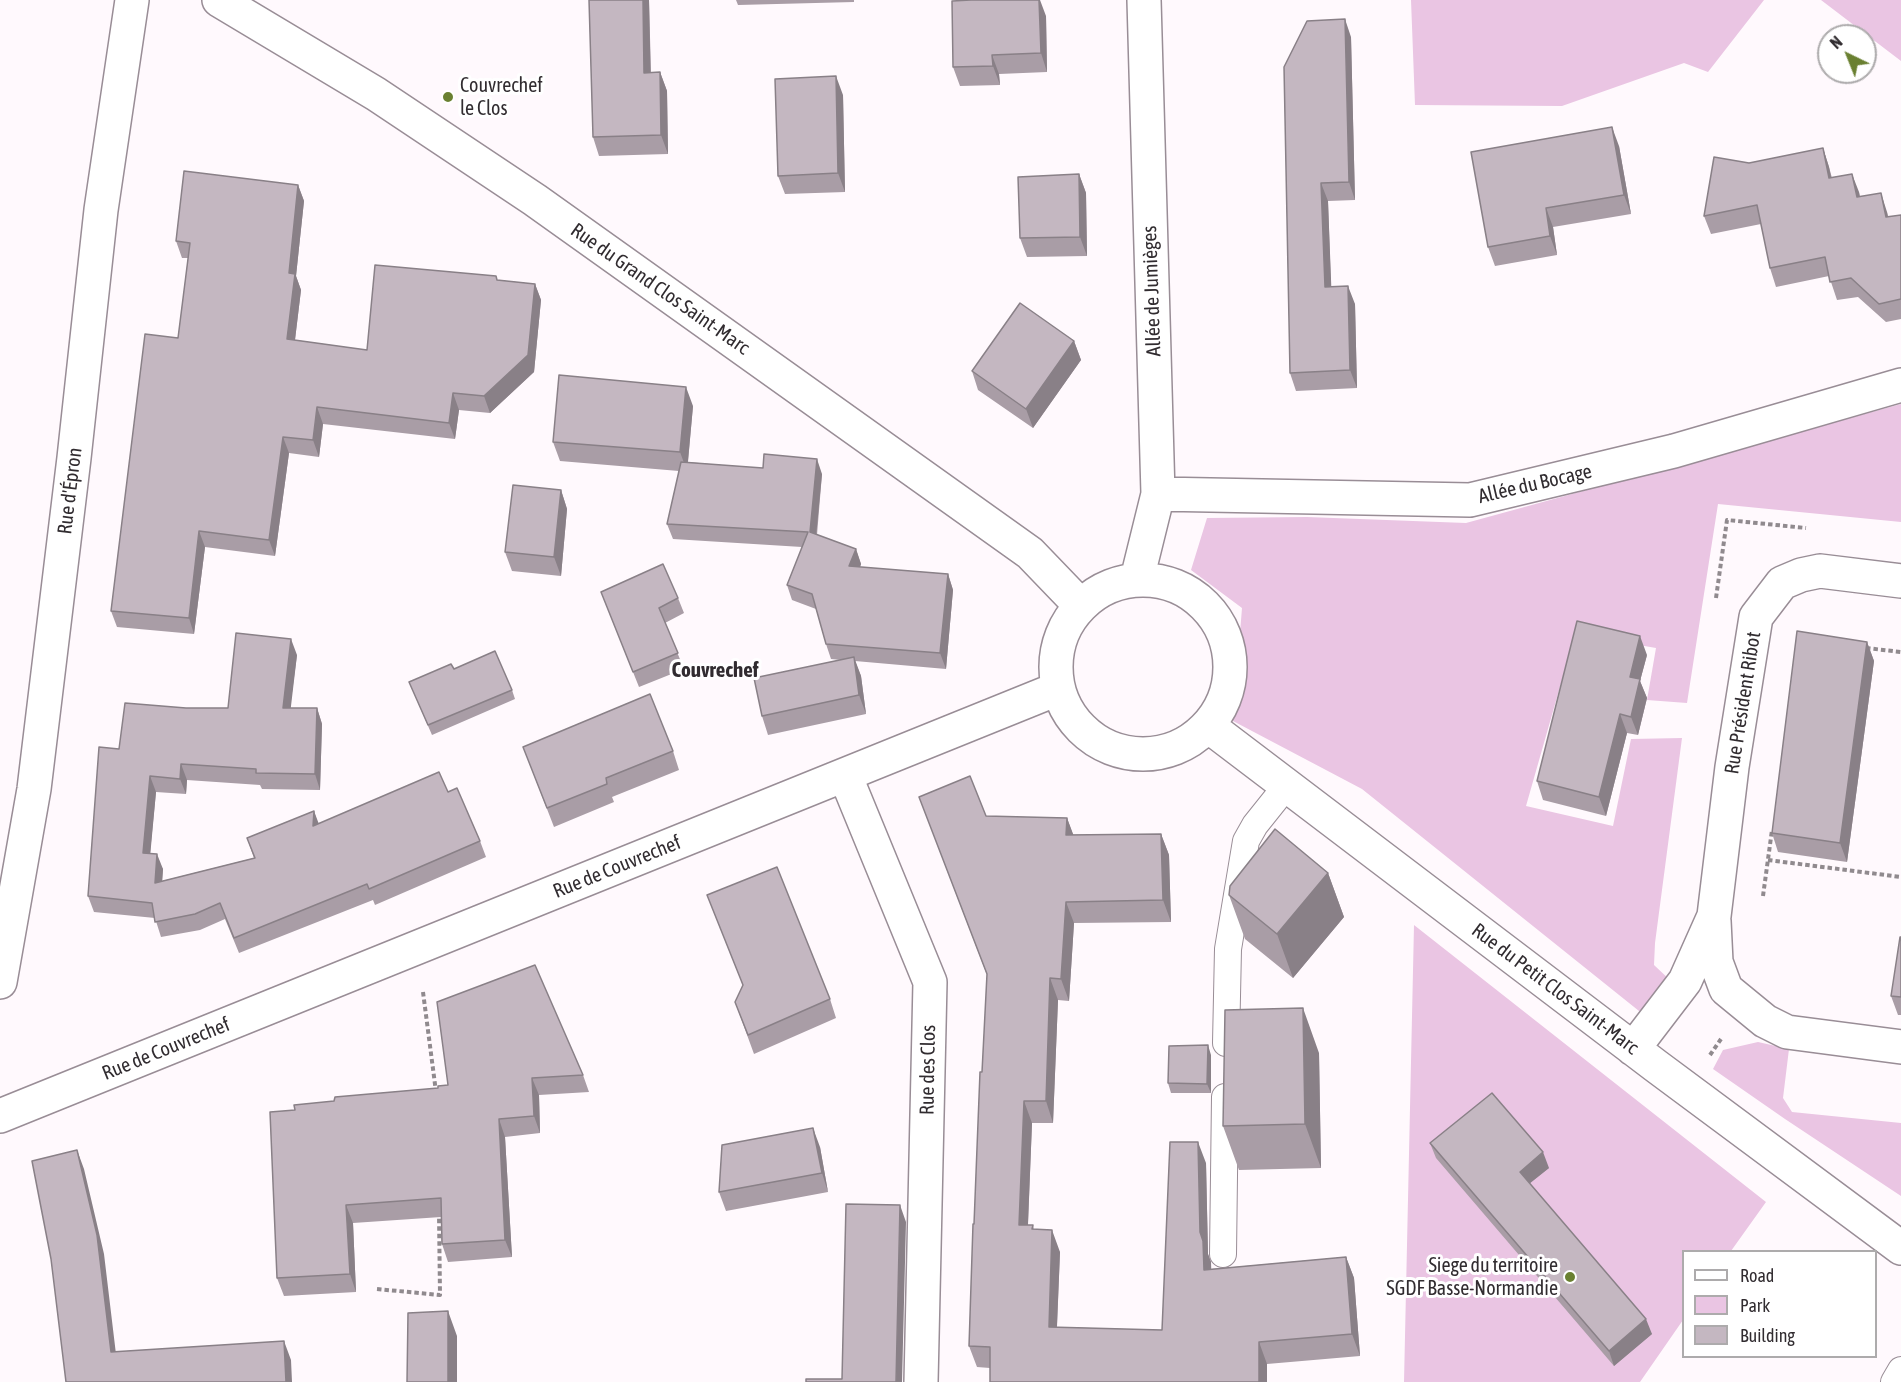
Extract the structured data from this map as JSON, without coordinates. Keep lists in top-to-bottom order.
{
  "streets": {
    "street": [
      "Rue du Grand Clos Saint-Marc",
      "Allée de Jumièges",
      "Allée du Bocage",
      "Rue d'Épron",
      "Rue Président Ribot",
      "Rue de Couvrechef",
      "Rue du Petit Clos Saint-Marc",
      "Rue des Clos"
    ]
  },
  "crossings": [
    ["Rue du Grand Clos Saint-Marc", "Allée de Jumièges"],
    ["Rue du Grand Clos Saint-Marc", "Rue de Couvrechef"],
    ["Rue du Grand Clos Saint-Marc", "Rue du Petit Clos Saint-Marc"],
    ["Allée de Jumièges", "Allée du Bocage"],
    ["Allée de Jumièges", "Rue de Couvrechef"],
    ["Allée de Jumièges", "Rue du Petit Clos Saint-Marc"],
    ["Rue Président Ribot", "Rue du Petit Clos Saint-Marc"],
    ["Rue de Couvrechef", "Rue du Petit Clos Saint-Marc"],
    ["Rue de Couvrechef", "Rue des Clos"]
  ],
  "districts": ["Couvrechef"],
  "places": ["Couvrechef le Clos", "Siege du territoire SGDF Basse-Normandie"],
  "legend": ["Road", "Park", "Building"],
  "north": "top left"
}
